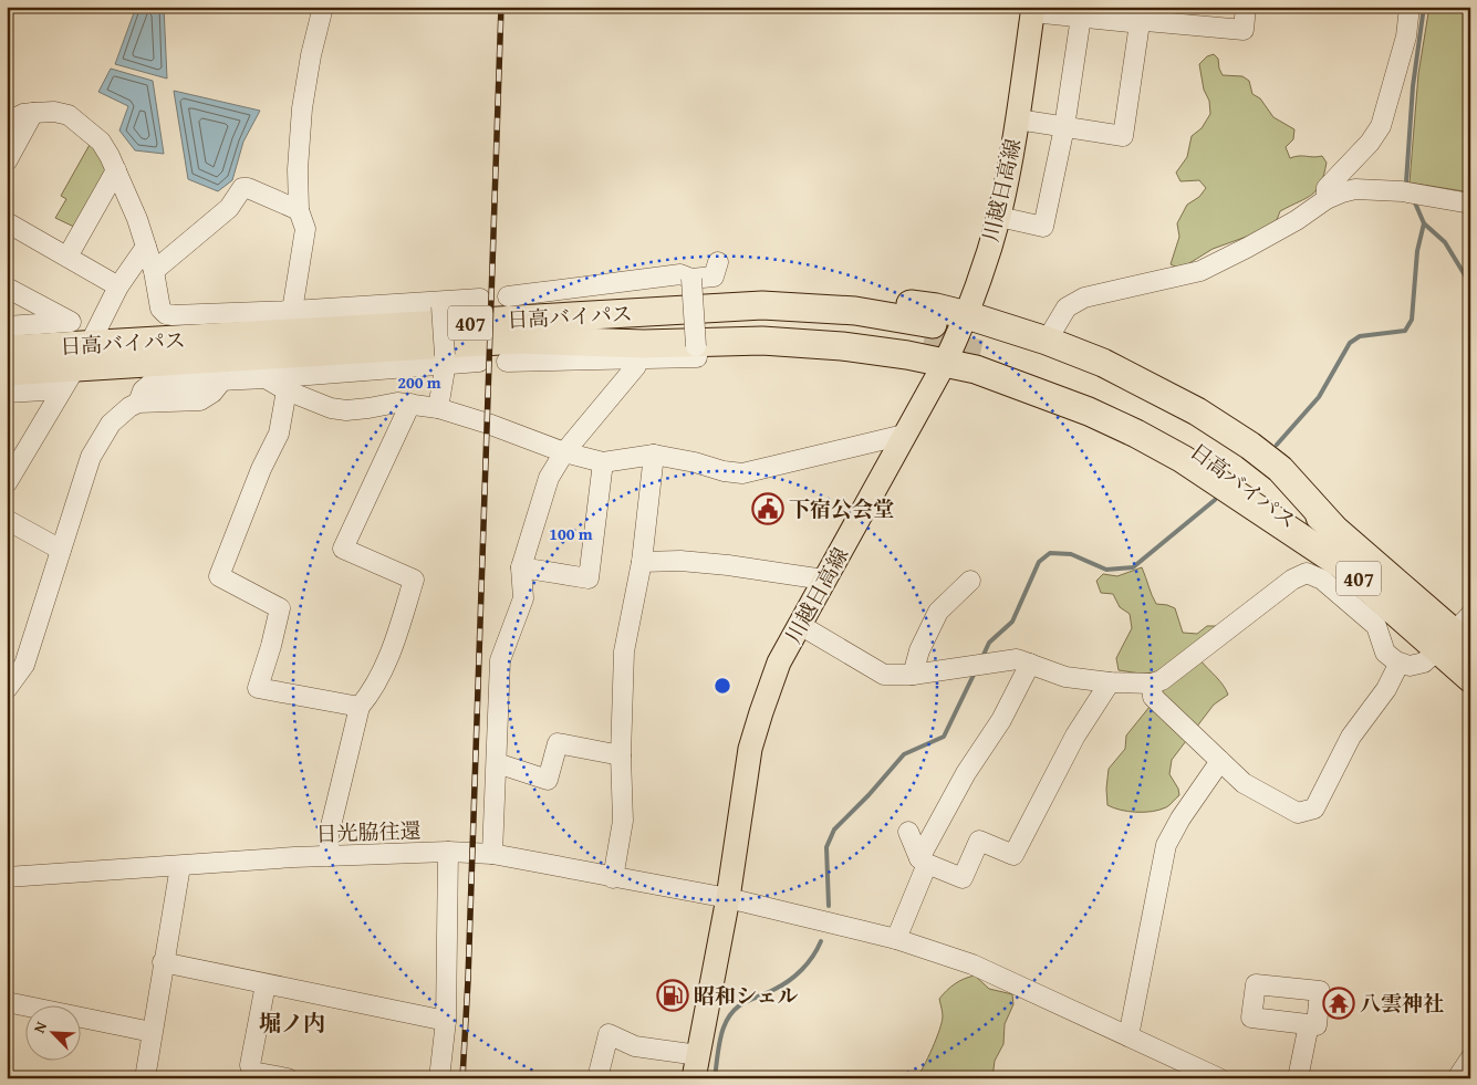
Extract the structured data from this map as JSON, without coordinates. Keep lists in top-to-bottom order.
{
  "streets": {
    "highway": ["日高バイパス", "407"],
    "main road": ["川越日高線"],
    "street": ["日光脇往還"]
  },
  "crossings": [
    ["川越日高線", "407"],
    ["川越日高線", "日光脇往還"],
    ["日高バイパス", "407"]
  ],
  "districts": ["堀ノ内"],
  "places": {
    "public building": ["下宿公会堂"],
    "fuel station": ["昭和シェル"],
    "temple": ["八雲神社"]
  },
  "north": "top left",
  "rings": ["200 m", "100 m"]
}
